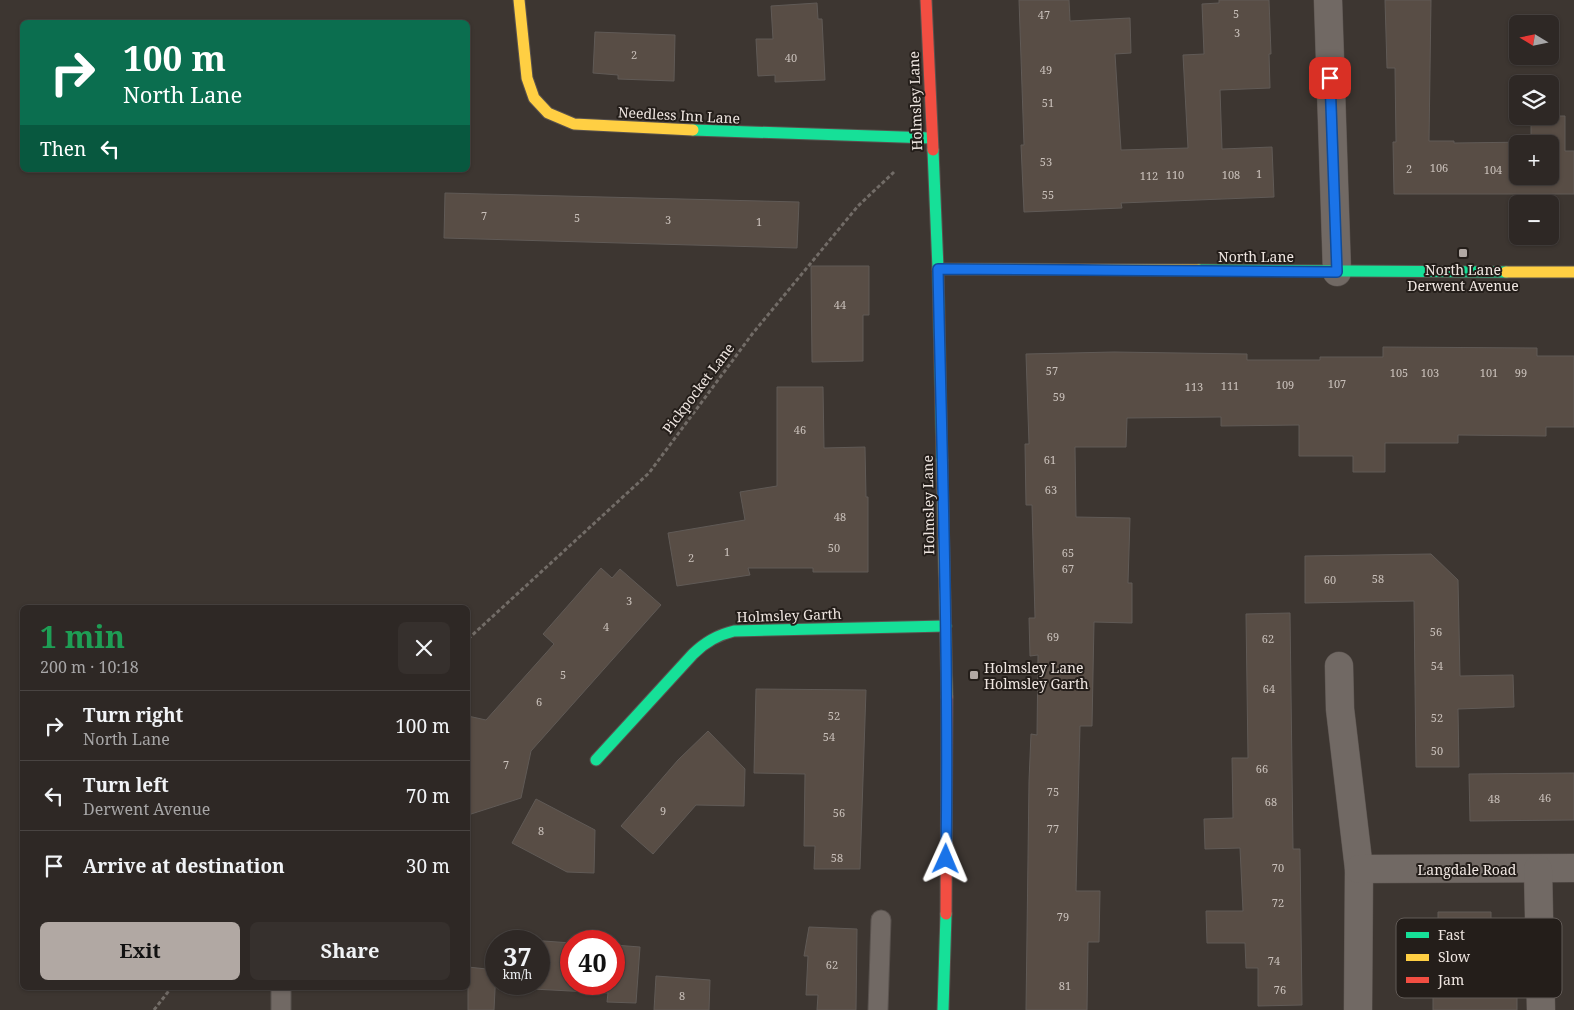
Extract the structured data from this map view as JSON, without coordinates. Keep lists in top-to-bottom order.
{
  "streets": {
    "street": [
      "Holmsley Lane",
      "Needless Inn Lane",
      "North Lane",
      "Holmsley Garth",
      "Langdale Road"
    ],
    "path": ["Pickpocket Lane"]
  },
  "crossings": [
    ["Holmsley Lane", "Needless Inn Lane"],
    ["Holmsley Lane", "North Lane"],
    ["Holmsley Lane", "Pickpocket Lane"],
    ["Holmsley Lane", "Holmsley Garth"],
    ["Needless Inn Lane", "Pickpocket Lane"]
  ],
  "places": {
    "transit": ["North Lane Derwent Avenue", "Holmsley Lane Holmsley Garth"]
  },
  "house_numbers": [
    "5",
    "47",
    "3",
    "2",
    "40",
    "49",
    "51",
    "53",
    "106",
    "2",
    "104",
    "1",
    "110",
    "108",
    "112",
    "55",
    "7",
    "5",
    "3",
    "1",
    "44",
    "57",
    "105",
    "103",
    "101",
    "99",
    "107",
    "109",
    "111",
    "113",
    "59",
    "46",
    "61",
    "63",
    "48",
    "50",
    "1",
    "65",
    "2",
    "67",
    "58",
    "60",
    "3",
    "4",
    "56",
    "69",
    "62",
    "54",
    "5",
    "64",
    "6",
    "52",
    "52",
    "54",
    "50",
    "7",
    "66",
    "75",
    "46",
    "48",
    "68",
    "9",
    "56",
    "77",
    "8",
    "58",
    "70",
    "72",
    "79",
    "74",
    "62",
    "81",
    "76",
    "8"
  ],
  "legend": ["Fast", "Slow", "Jam"],
  "north": "left",
  "page": {
    "map_buttons": ["+", "−"],
    "turn": ["100 m", "North Lane"],
    "then": "Then",
    "heading": ["1 min", "200 m · 10:18"],
    "list": [
      {
        "name": "Turn right",
        "note": "North Lane",
        "value": "100 m"
      },
      {
        "name": "Turn left",
        "note": "Derwent Avenue",
        "value": "70 m"
      },
      {
        "name": "Arrive at destination",
        "value": "30 m"
      }
    ],
    "buttons": ["Exit", "Share"],
    "speed": "37 km/h",
    "limit": "40"
  }
}
